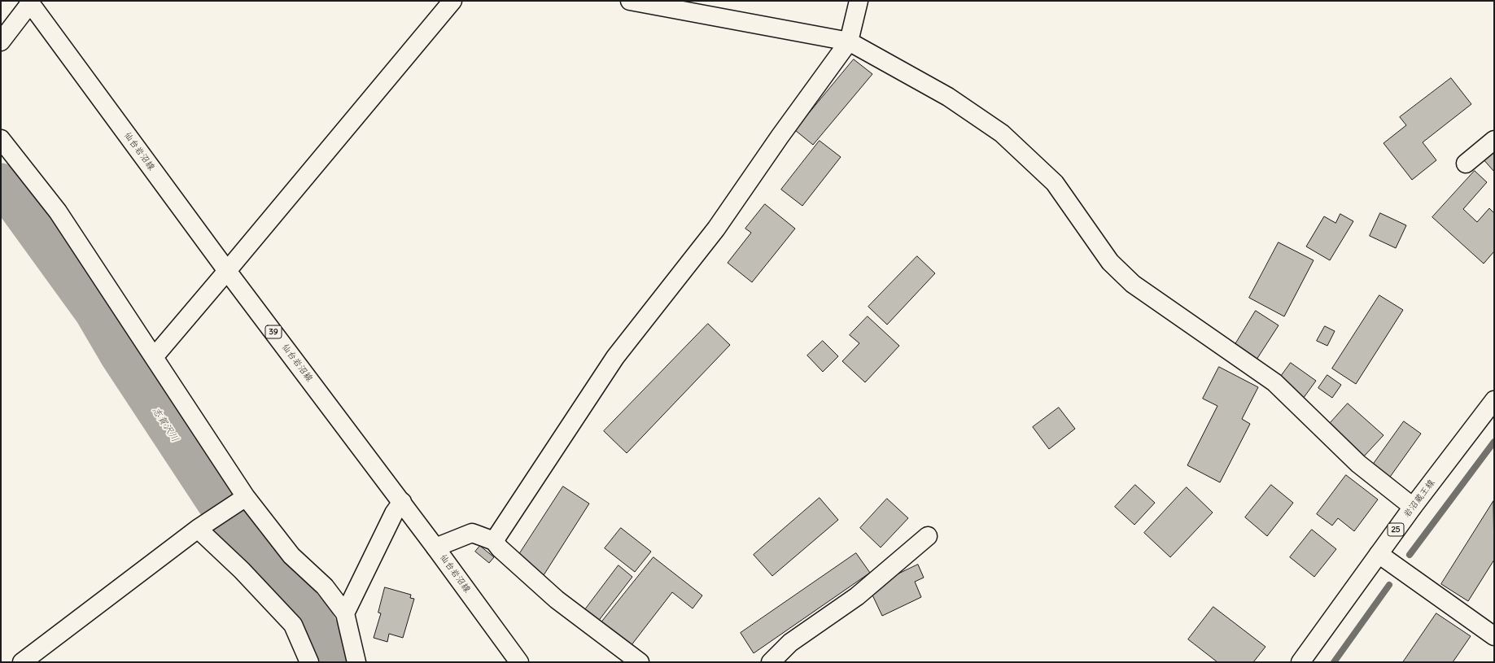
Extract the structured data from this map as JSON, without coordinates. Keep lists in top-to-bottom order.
{
  "streets": {
    "street": [
      "仙台岩沼線",
      "39",
      "岩沼蔵王線",
      "25"
    ]
  },
  "water": ["志賀沢川"]
}
